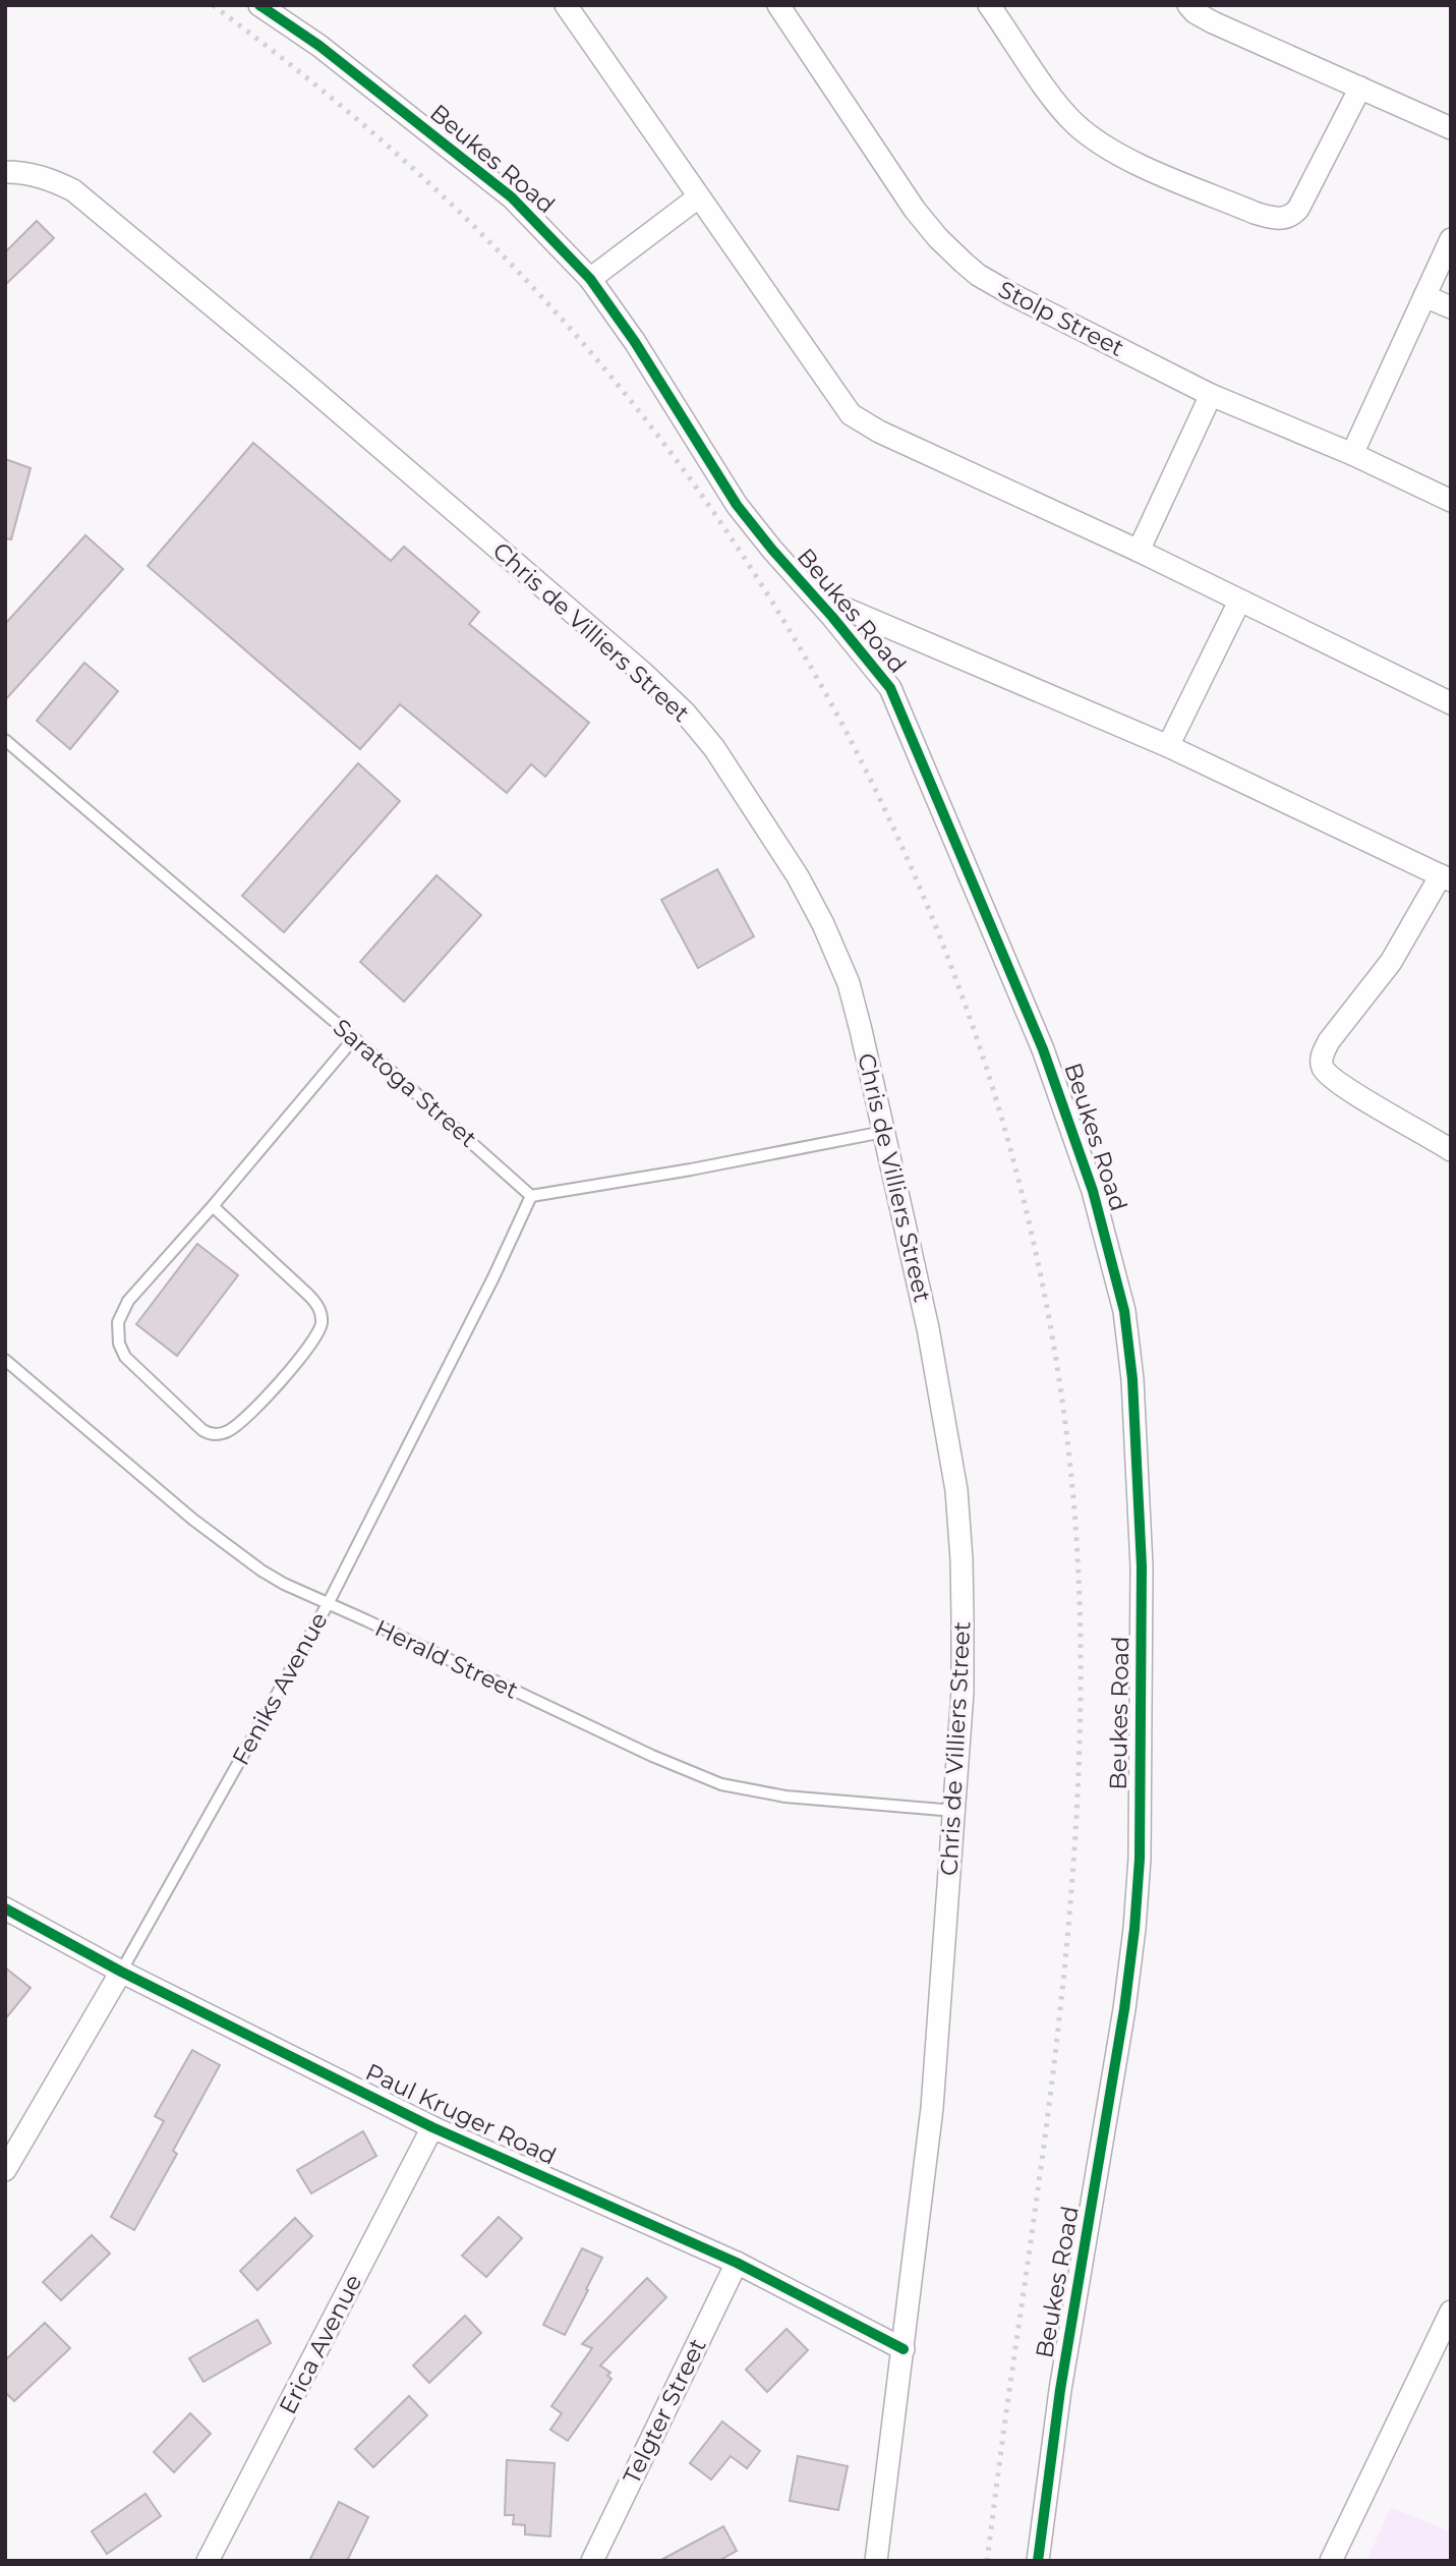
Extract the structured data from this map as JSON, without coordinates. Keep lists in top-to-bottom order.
{
  "streets": {
    "street": [
      "Beukes Road",
      "Stolp Street",
      "Chris de Villiers Street",
      "Feniks Avenue",
      "Paul Kruger Road",
      "Erica Avenue",
      "Telgter Street"
    ],
    "lane": ["Saratoga Street", "Herald Street"]
  },
  "crossings": [
    ["Chris de Villiers Street", "Herald Street"],
    ["Chris de Villiers Street", "Paul Kruger Road"],
    ["Saratoga Street", "Feniks Avenue"],
    ["Herald Street", "Feniks Avenue"],
    ["Feniks Avenue", "Paul Kruger Road"],
    ["Paul Kruger Road", "Erica Avenue"],
    ["Paul Kruger Road", "Telgter Street"]
  ]
}
